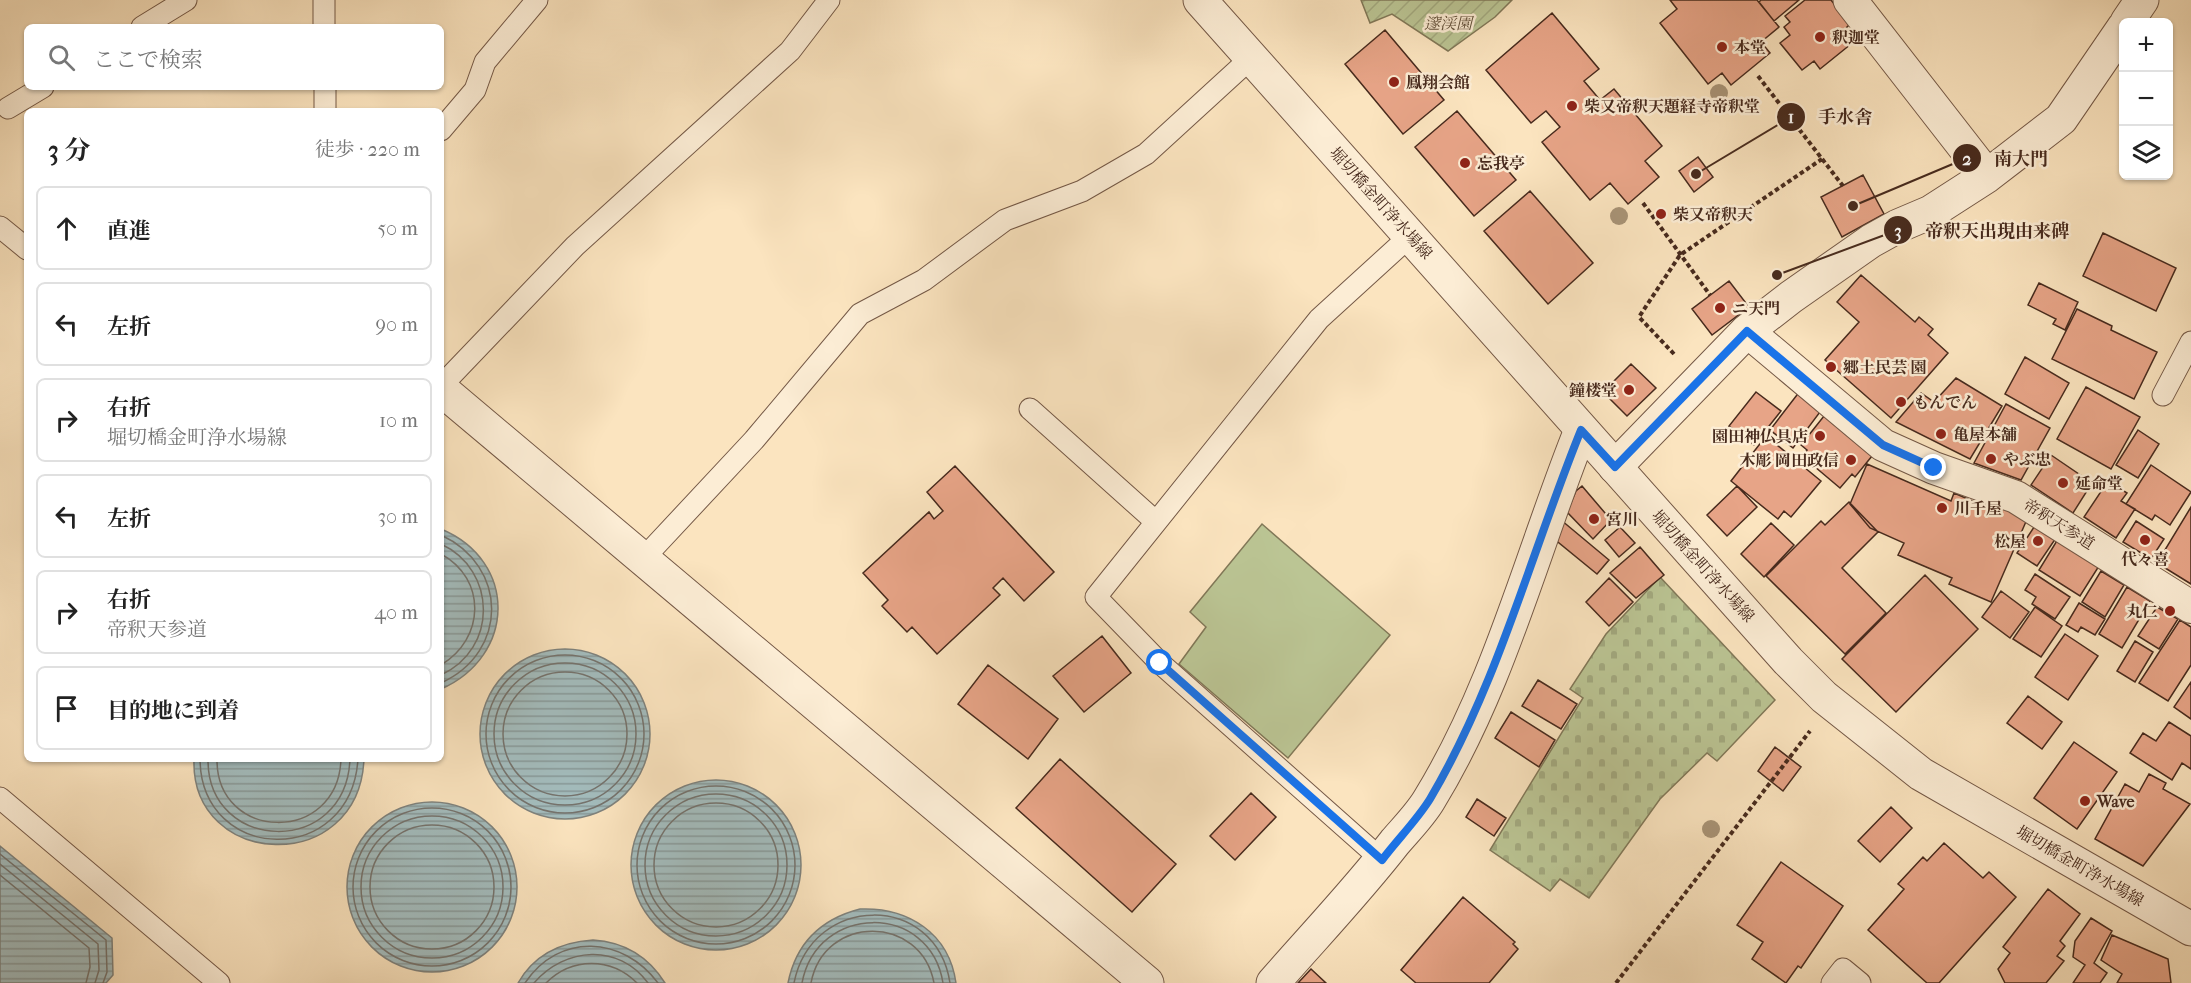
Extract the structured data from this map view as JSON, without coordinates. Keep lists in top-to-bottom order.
{
  "streets": {
    "street": ["堀切橋金町浄水場線", "帝釈天参道"]
  },
  "parks": ["邃渓園"],
  "places": [
    "釈迦堂",
    "本堂",
    "鳳翔会館",
    "柴又帝釈天題経寺帝釈堂",
    "忘我亭",
    "手水舎",
    "南大門",
    "柴又帝釈天",
    "帝釈天出現由来碑",
    "ニ天門",
    "郷土民芸 園",
    "鐘楼堂",
    "もんでん",
    "亀屋本舗",
    "園田神仏具店",
    "やぶ忠",
    "木彫 岡田政信",
    "延命堂",
    "川千屋",
    "宮川",
    "代々喜",
    "松屋",
    "丸仁",
    "Wave"
  ],
  "page": {
    "map_buttons": ["+", "−"],
    "search": "ここで検索",
    "heading": ["3 分", "徒歩 · 220 m"],
    "list": [
      ["直進", "50 m"],
      ["左折", "90 m"],
      ["右折", "堀切橋金町浄水場線", "10 m"],
      ["左折", "30 m"],
      ["右折", "帝釈天参道", "40 m"],
      "目的地に到着"
    ]
  }
}
